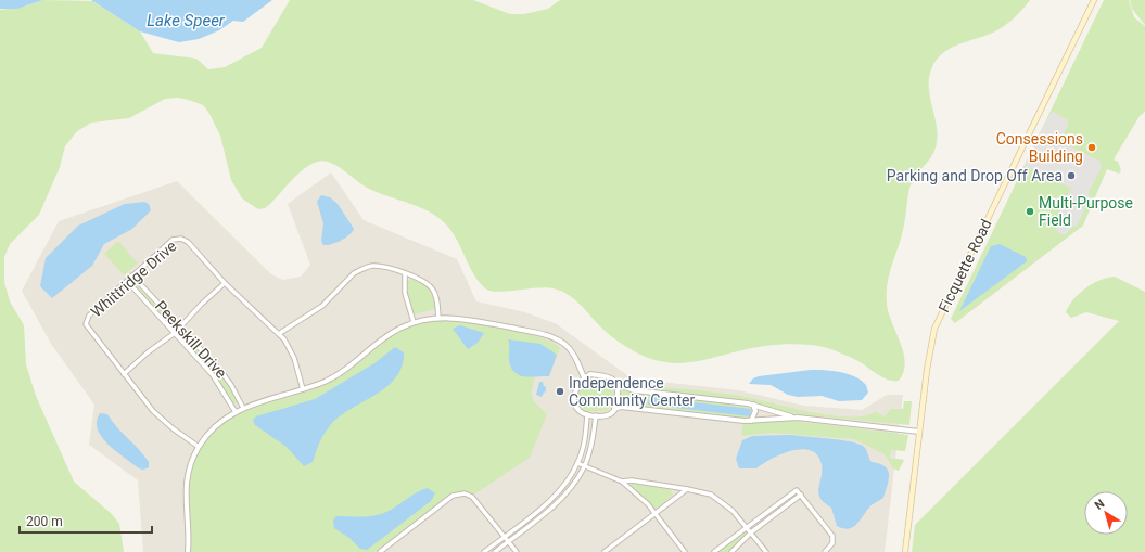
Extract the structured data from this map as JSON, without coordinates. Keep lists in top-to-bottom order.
{
  "streets": {
    "main road": ["Ficquette Road"],
    "street": ["Whittridge Drive", "Peekskill Drive"]
  },
  "crossings": [
    ["Whittridge Drive", "Peekskill Drive"]
  ],
  "water": ["Lake Speer"],
  "places": [
    "Consessions Building",
    "Parking and Drop Off Area",
    "Multi-Purpose Field",
    "Independence Community Center"
  ],
  "scale_bar": "200 m",
  "north": "top left"
}
